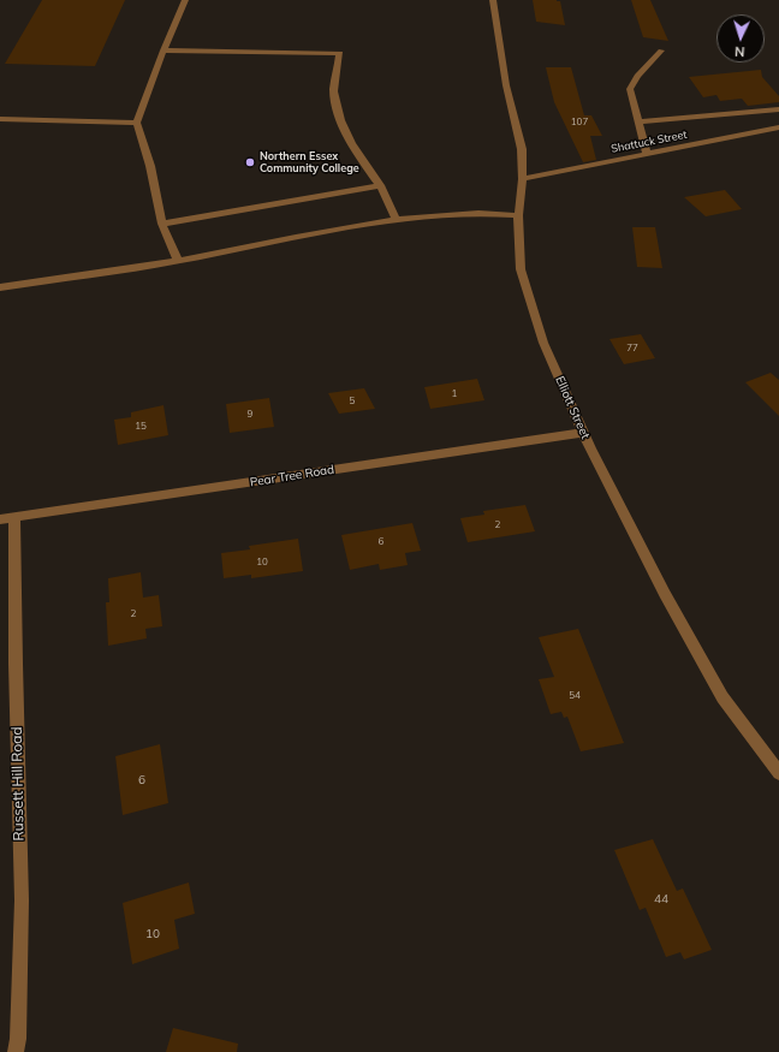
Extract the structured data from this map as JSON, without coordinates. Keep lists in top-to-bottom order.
{
  "streets": {
    "street": [
      "Shattuck Street",
      "Elliott Street",
      "Pear Tree Road",
      "Russett Hill Road"
    ]
  },
  "crossings": [
    ["Shattuck Street", "Elliott Street"],
    ["Elliott Street", "Pear Tree Road"],
    ["Pear Tree Road", "Russett Hill Road"]
  ],
  "places": ["Northern Essex Community College"],
  "house_numbers": [
    "107",
    "77",
    "1",
    "5",
    "9",
    "15",
    "2",
    "6",
    "10",
    "2",
    "54",
    "6",
    "44",
    "10"
  ],
  "north": "bottom"
}
